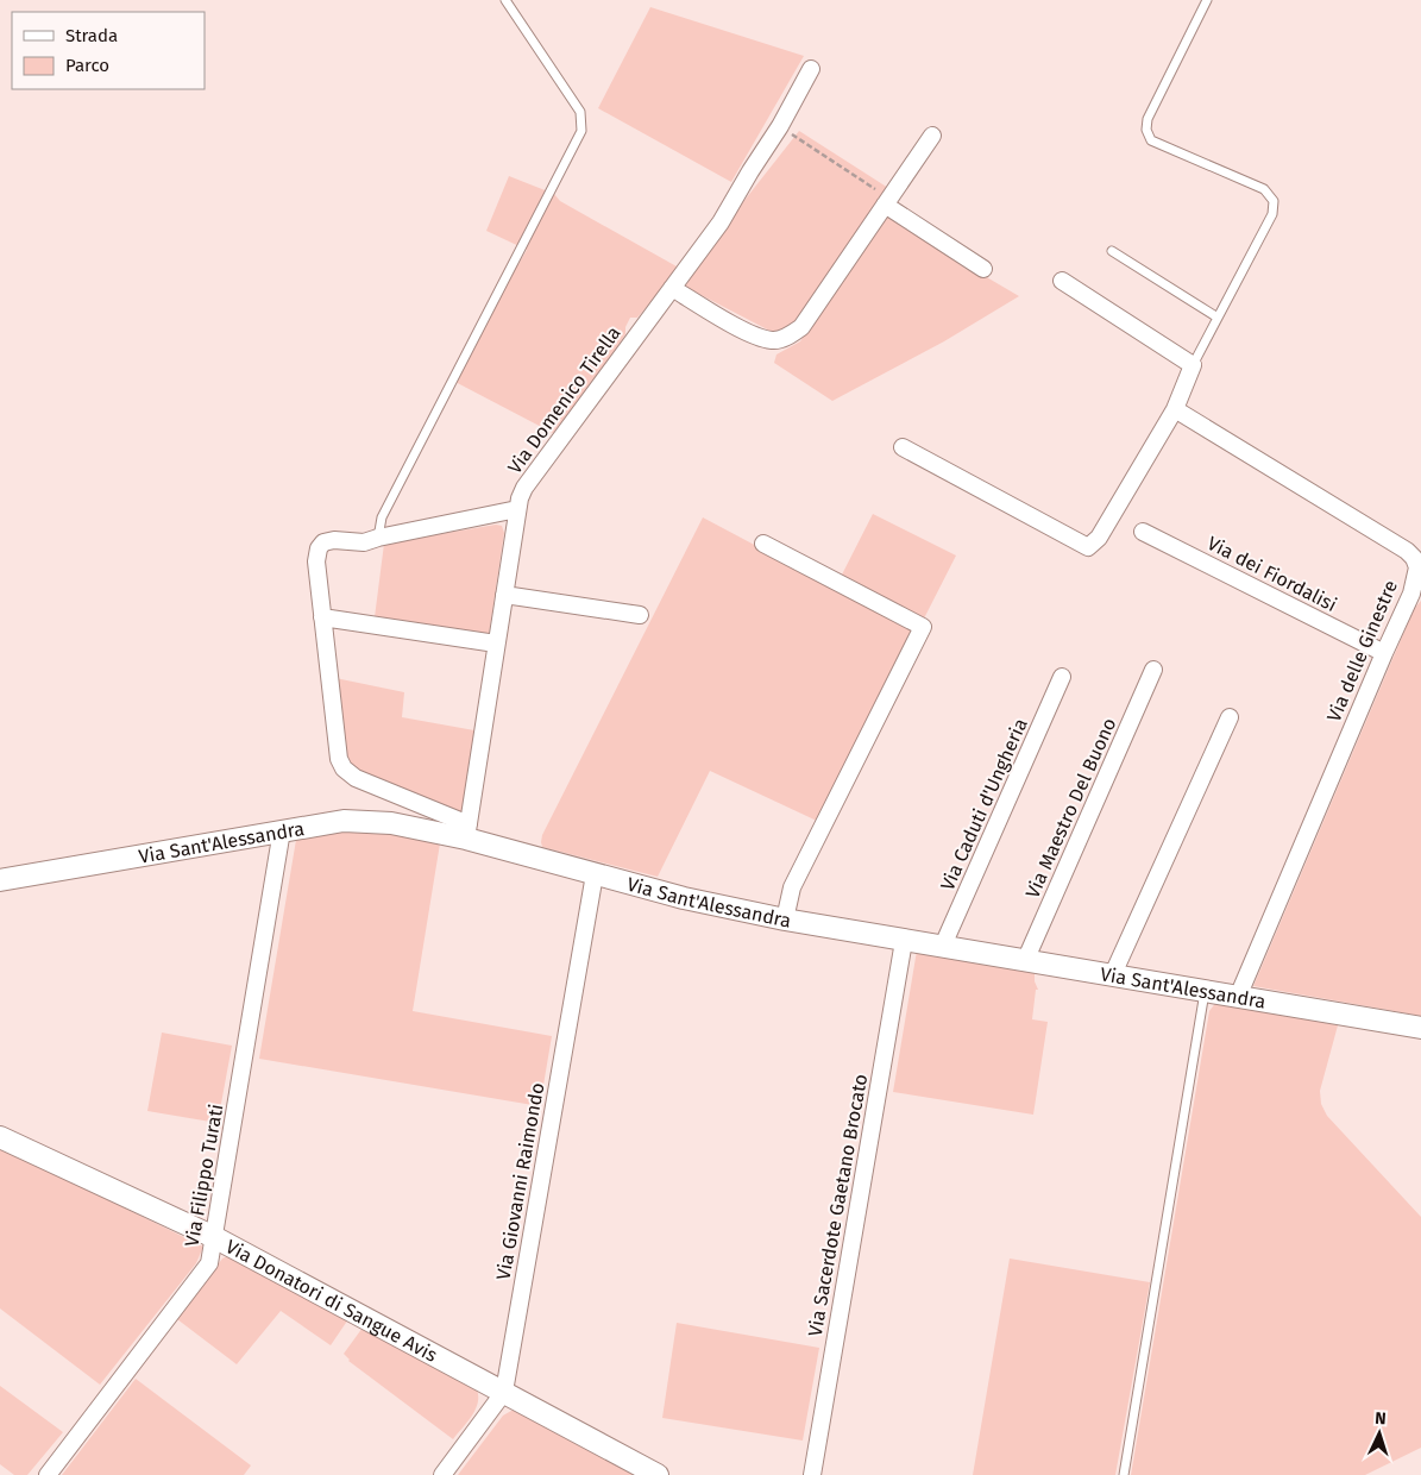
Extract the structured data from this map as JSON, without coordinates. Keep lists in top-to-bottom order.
{
  "streets": {
    "street": [
      "Via Domenico Tirella",
      "Via dei Fiordalisi",
      "Via delle Ginestre",
      "Via Caduti d'Ungheria",
      "Via Maestro Del Buono",
      "Via Sant'Alessandra",
      "Via Filippo Turati",
      "Via Giovanni Raimondo",
      "Via Sacerdote Gaetano Brocato",
      "Via Donatori di Sangue Avis"
    ]
  },
  "crossings": [
    ["Via Domenico Tirella", "Via Sant'Alessandra"],
    ["Via dei Fiordalisi", "Via delle Ginestre"],
    ["Via delle Ginestre", "Via Sant'Alessandra"],
    ["Via Caduti d'Ungheria", "Via Sant'Alessandra"],
    ["Via Maestro Del Buono", "Via Sant'Alessandra"],
    ["Via Sant'Alessandra", "Via Filippo Turati"],
    ["Via Sant'Alessandra", "Via Giovanni Raimondo"],
    ["Via Sant'Alessandra", "Via Sacerdote Gaetano Brocato"],
    ["Via Filippo Turati", "Via Donatori di Sangue Avis"],
    ["Via Giovanni Raimondo", "Via Donatori di Sangue Avis"]
  ],
  "legend": ["Strada", "Parco"],
  "north": "top"
}
